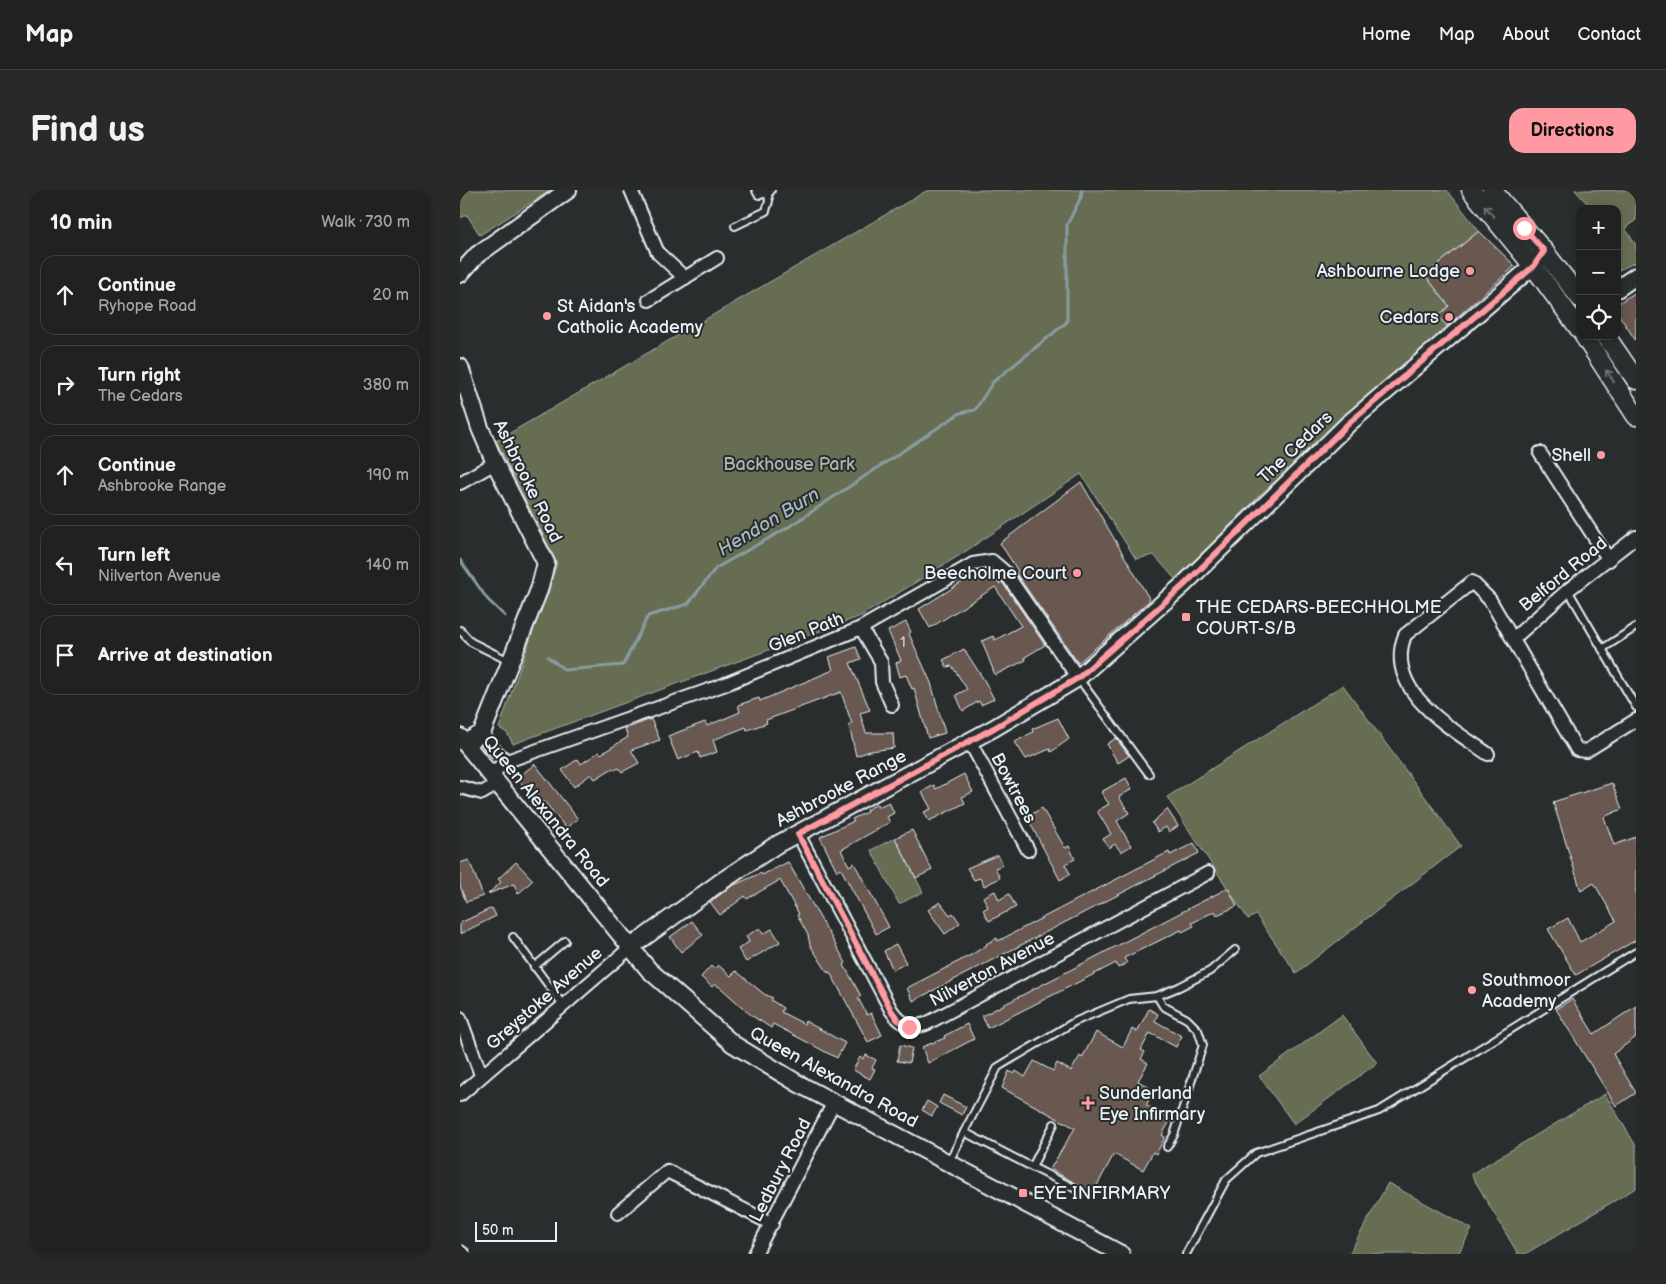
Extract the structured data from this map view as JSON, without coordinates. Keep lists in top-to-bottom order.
{
  "streets": {
    "street": [
      "The Cedars",
      "Ashbrooke Road",
      "Belford Road",
      "Glen Path",
      "Ashbrooke Range",
      "Bowtrees",
      "Queen Alexandra Road",
      "Nilverton Avenue",
      "Greystoke Avenue",
      "Ledbury Road"
    ]
  },
  "crossings": [
    ["The Cedars", "Glen Path"],
    ["The Cedars", "Ashbrooke Range"],
    ["Glen Path", "Ashbrooke Range"],
    ["Glen Path", "Queen Alexandra Road"],
    ["Ashbrooke Range", "Bowtrees"],
    ["Ashbrooke Range", "Queen Alexandra Road"],
    ["Ashbrooke Range", "Nilverton Avenue"],
    ["Ashbrooke Range", "Greystoke Avenue"],
    ["Queen Alexandra Road", "Greystoke Avenue"],
    ["Queen Alexandra Road", "Ledbury Road"]
  ],
  "water": ["Hendon Burn"],
  "parks": ["Backhouse Park"],
  "places": {
    "other": [
      "Ashbourne Lodge",
      "St Aidan's Catholic Academy",
      "Cedars",
      "Shell",
      "Beecholme Court",
      "Southmoor Academy"
    ],
    "transit": ["THE CEDARS-BEECHHOLME COURT-S/B", "EYE INFIRMARY"],
    "health": ["Sunderland Eye Infirmary"]
  },
  "house_numbers": ["1"],
  "scale_bar": "50 m",
  "page": {
    "header": "Map",
    "nav": [
      "Home",
      "Map",
      "About",
      "Contact"
    ],
    "buttons": "Directions",
    "title": "Find us",
    "heading": ["10 min", "Walk · 730 m"],
    "map_buttons": ["+", "−"],
    "list": [
      ["Continue", "Ryhope Road", "20 m"],
      ["Turn right", "The Cedars", "380 m"],
      ["Continue", "Ashbrooke Range", "190 m"],
      ["Turn left", "Nilverton Avenue", "140 m"],
      "Arrive at destination"
    ],
    "scale": "50 m"
  }
}
